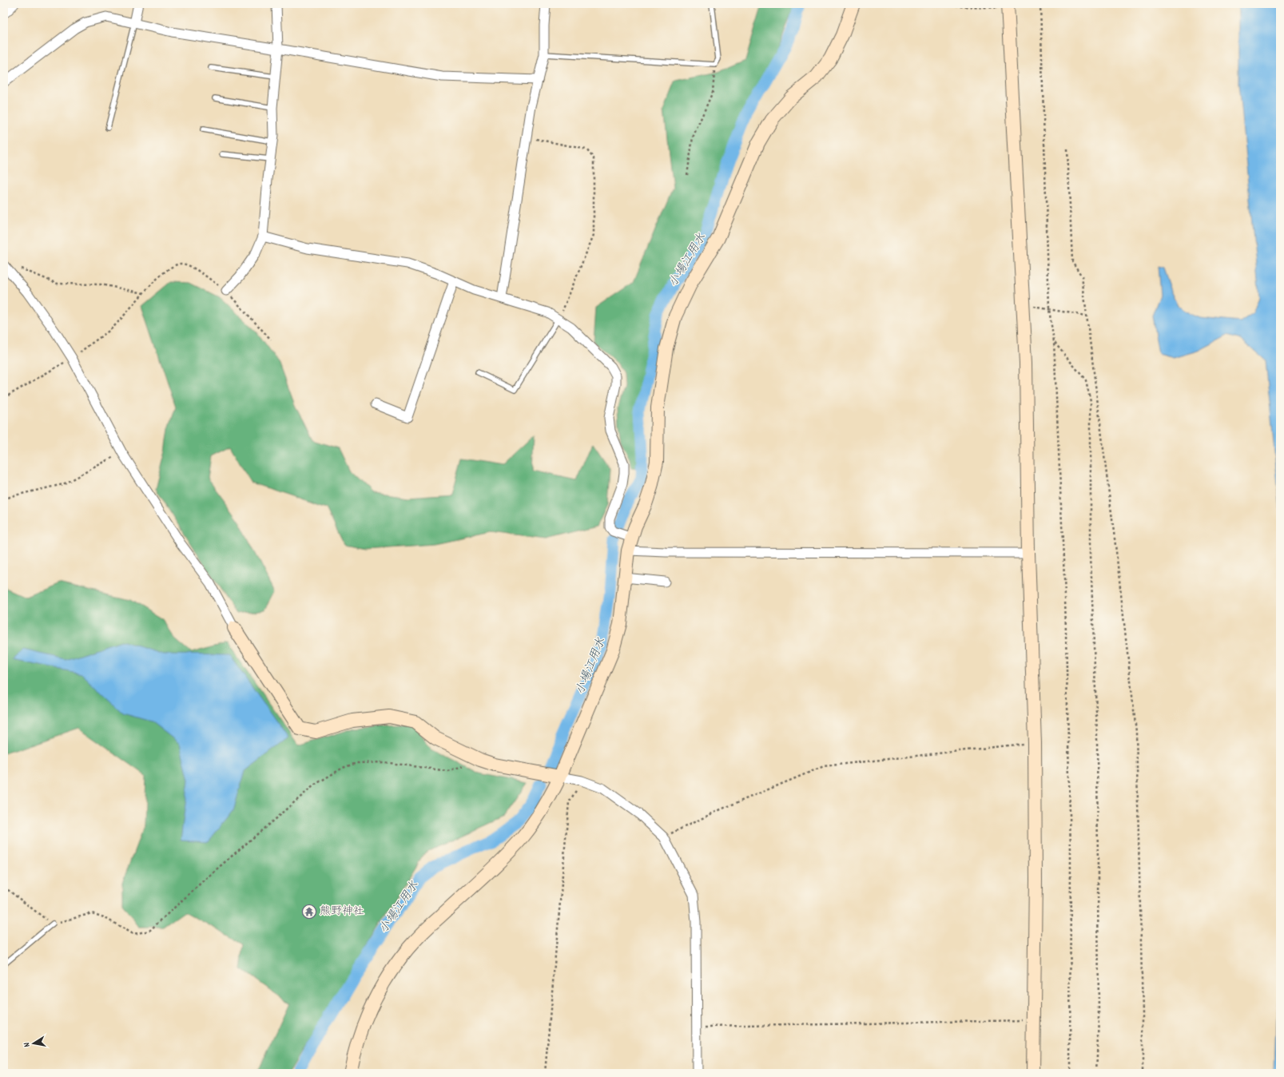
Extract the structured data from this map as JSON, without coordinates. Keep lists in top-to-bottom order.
{
  "water": ["小場江用水"],
  "places": {
    "temple": ["熊野神社"]
  },
  "north": "left"
}
